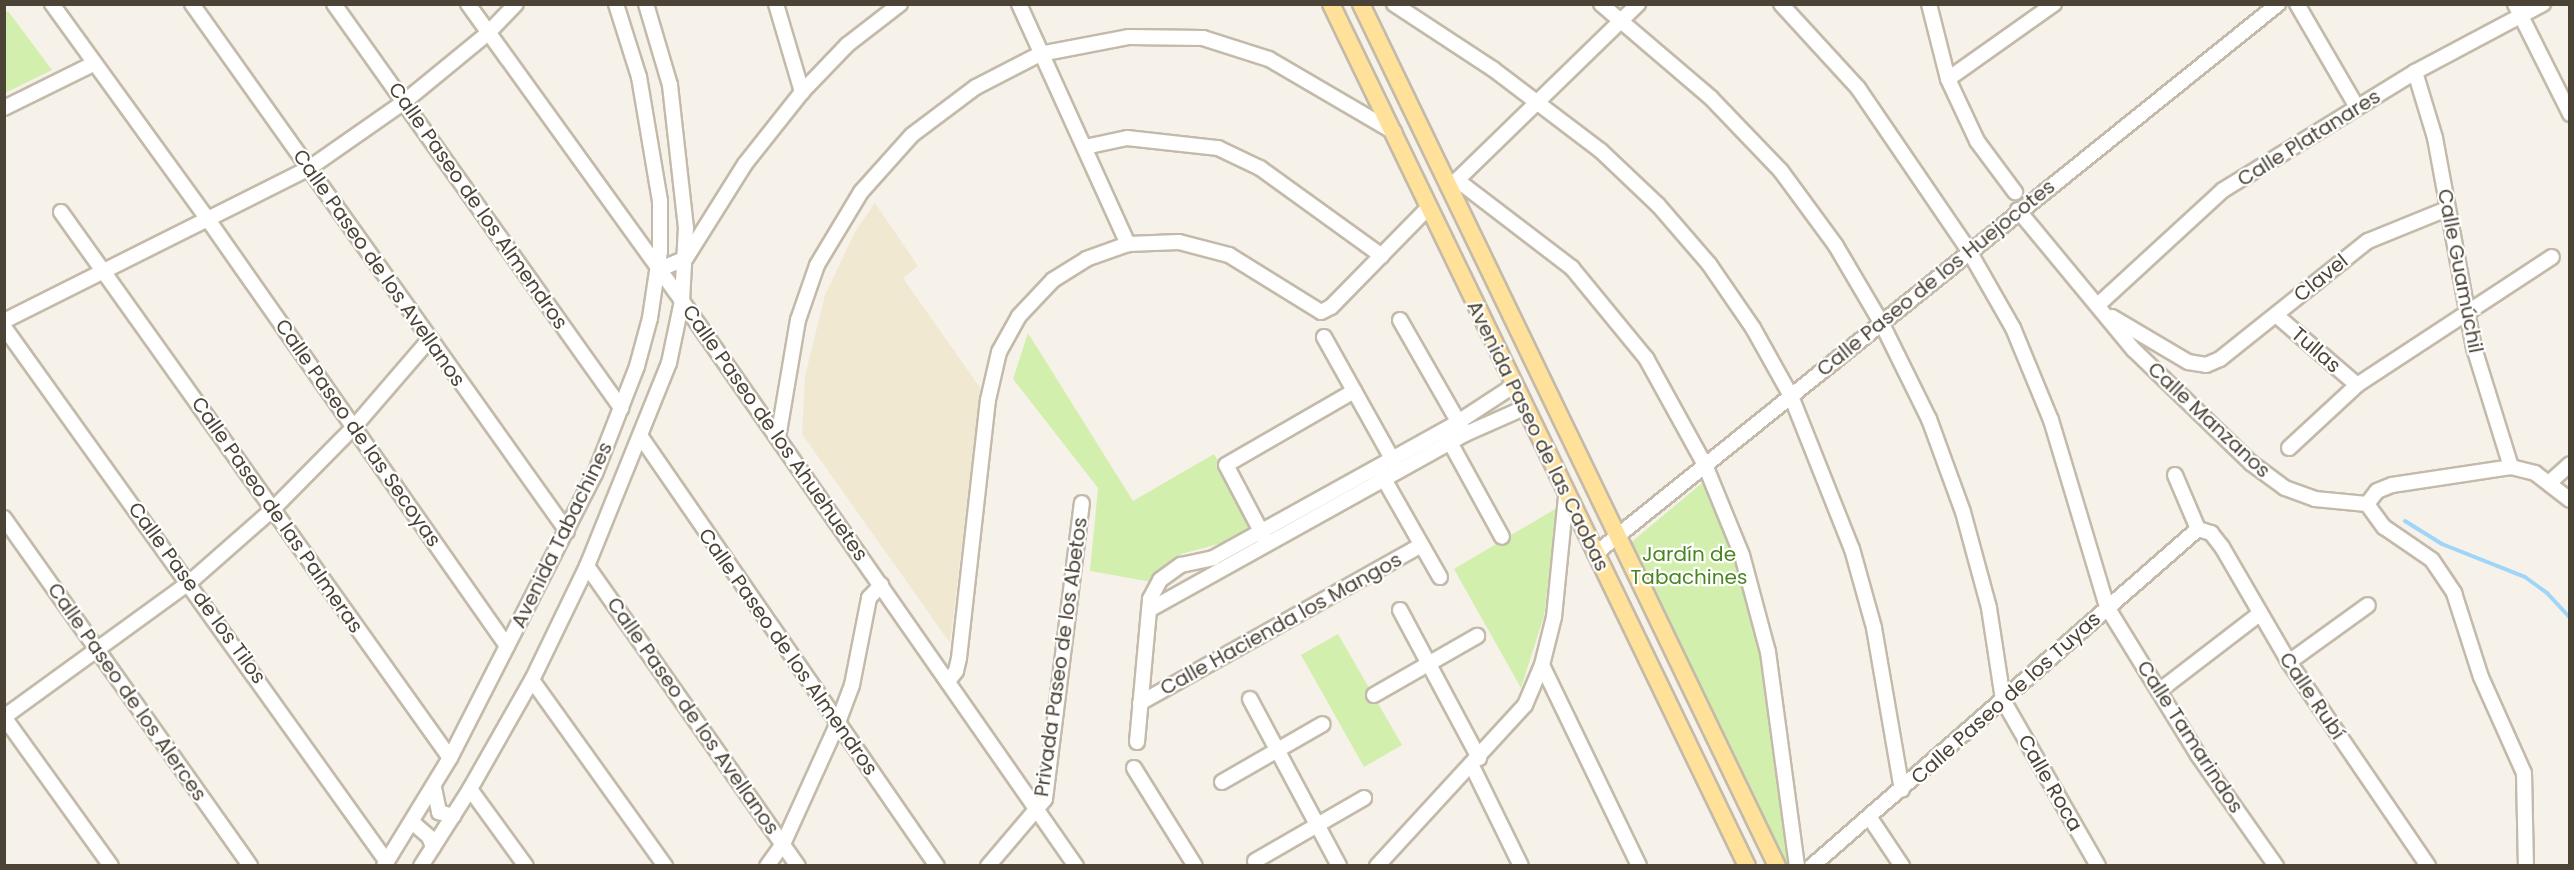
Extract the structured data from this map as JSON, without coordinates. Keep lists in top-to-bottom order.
{
  "streets": {
    "main road": ["Avenida Paseo de las Caobas"],
    "street": [
      "Calle Platanares",
      "Calle Paseo de los Almendros",
      "Calle Paseo de los Avellanos",
      "Calle Guamúchil",
      "Calle Paseo de los Huejocotes",
      "Clavel",
      "Tullas",
      "Calle Manzanos",
      "Calle Paseo de las Secoyas",
      "Calle Paseo de los Ahuehuetes",
      "Calle Paseo de las Palmeras",
      "Avenida Tabachines",
      "Calle Pase de los Tilos",
      "Calle Hacienda los Mangos",
      "Privada Paseo de los Abetos",
      "Calle Paseo de los Alerces",
      "Calle Rubí",
      "Calle Paseo de los Tuyas",
      "Calle Tamarindos",
      "Calle Roca"
    ]
  },
  "crossings": [
    ["Calle Platanares", "Calle Guamúchil"],
    ["Calle Platanares", "Calle Manzanos"],
    ["Calle Paseo de los Almendros", "Avenida Tabachines"],
    ["Calle Paseo de los Avellanos", "Avenida Tabachines"],
    ["Calle Guamúchil", "Clavel"],
    ["Calle Paseo de los Huejocotes", "Calle Manzanos"],
    ["Calle Paseo de los Huejocotes", "Avenida Paseo de las Caobas"],
    ["Calle Paseo de los Huejocotes", "Calle Tamarindos"],
    ["Clavel", "Tullas"],
    ["Clavel", "Calle Manzanos"],
    ["Calle Paseo de las Secoyas", "Avenida Tabachines"],
    ["Calle Paseo de los Ahuehuetes", "Avenida Tabachines"],
    ["Calle Paseo de los Ahuehuetes", "Privada Paseo de los Abetos"],
    ["Calle Paseo de las Palmeras", "Avenida Tabachines"],
    ["Avenida Tabachines", "Calle Pase de los Tilos"],
    ["Calle Rubí", "Calle Paseo de los Tuyas"],
    ["Calle Paseo de los Tuyas", "Calle Tamarindos"],
    ["Calle Paseo de los Tuyas", "Calle Roca"]
  ],
  "parks": ["Jardín de Tabachines"]
}
